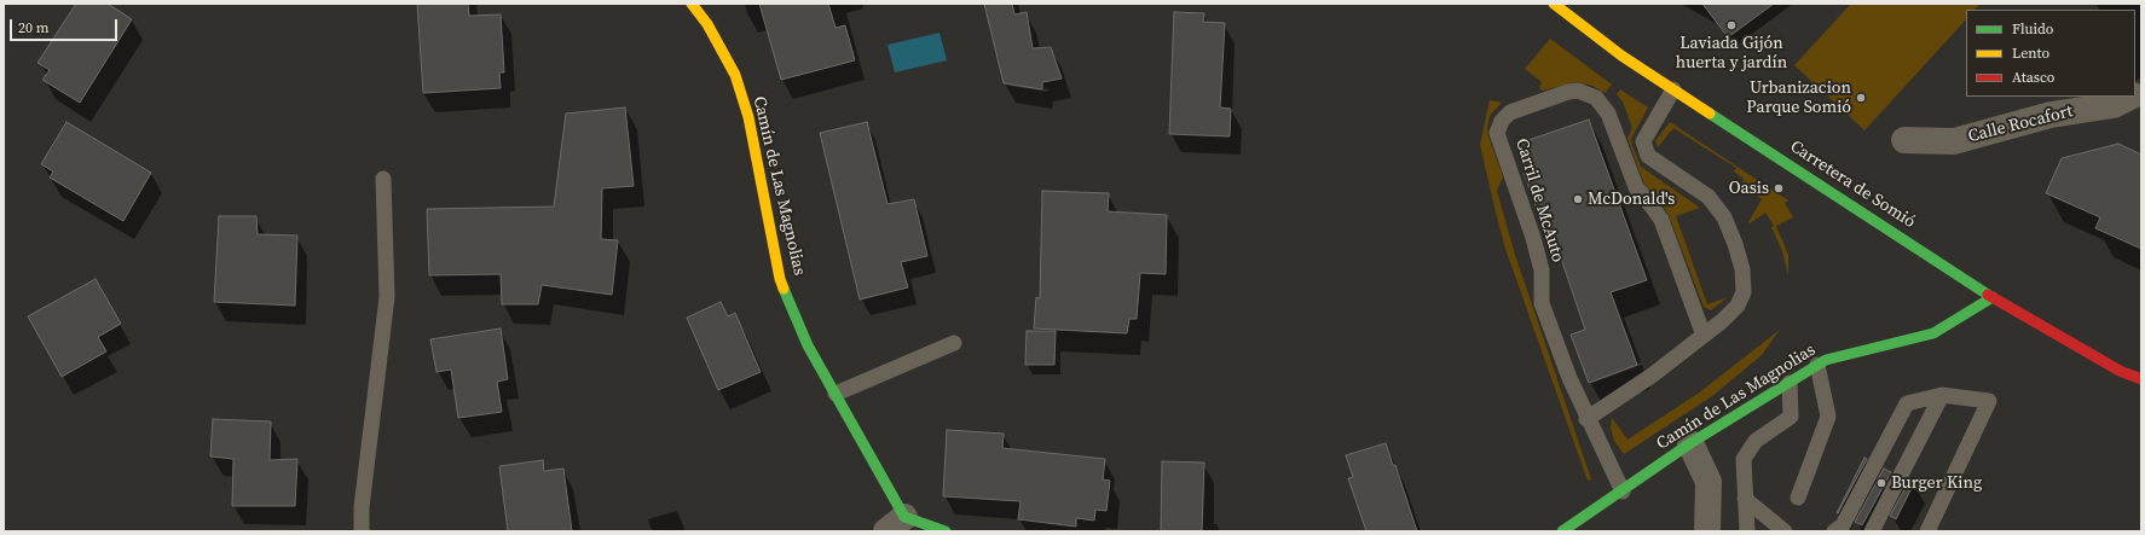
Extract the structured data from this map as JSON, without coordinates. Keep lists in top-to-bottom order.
{
  "streets": {
    "street": ["Calle Rocafort", "Carretera de Somió", "Camín de Las Magnolias"],
    "lane": ["Carril de McAuto"]
  },
  "crossings": [
    ["Carretera de Somió", "Camín de Las Magnolias"]
  ],
  "places": [
    "Laviada Gijón huerta y jardín",
    "Urbanizacion Parque Somió",
    "Oasis",
    "McDonald's",
    "Burger King"
  ],
  "legend": ["Fluido", "Lento", "Atasco"],
  "scale_bar": "20 m"
}
